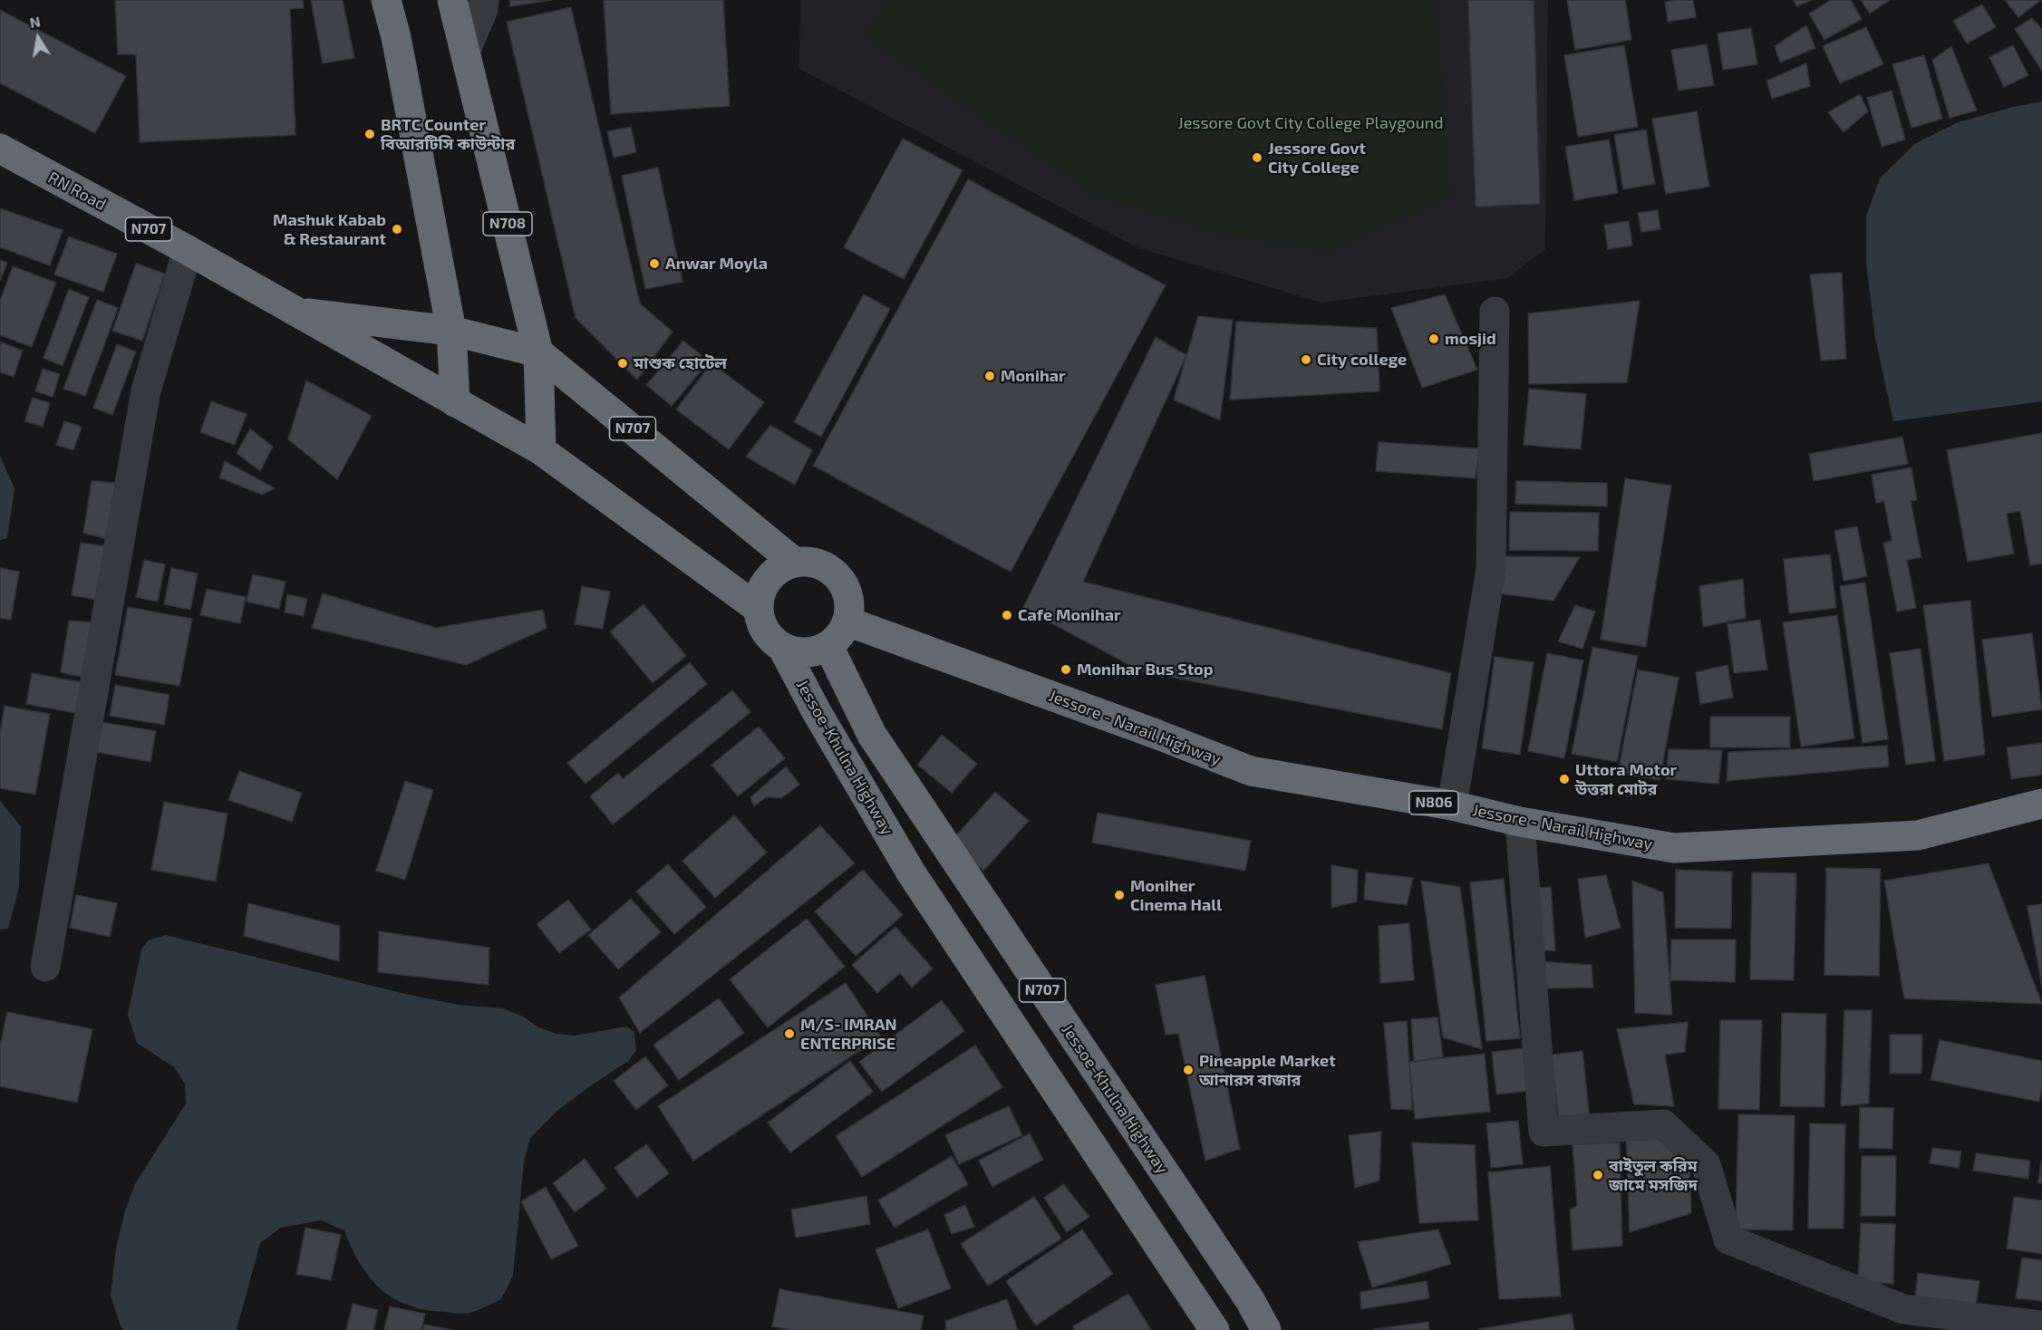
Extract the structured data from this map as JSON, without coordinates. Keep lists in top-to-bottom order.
{
  "streets": {
    "highway": [
      "RN Road",
      "N708",
      "N707",
      "Jessore - Narail Highway",
      "Jessoe-Khulna Highway",
      "N806"
    ]
  },
  "crossings": [
    ["RN Road", "N707"],
    ["N708", "N707"],
    ["N707", "Jessore - Narail Highway"],
    ["N707", "Jessoe-Khulna Highway"],
    ["Jessore - Narail Highway", "Jessoe-Khulna Highway"]
  ],
  "parks": ["Jessore Govt City College Playgound"],
  "places": [
    "BRTC Counter বিআরটিসি কাউন্টার",
    "Jessore Govt City College",
    "Mashuk Kabab & Restaurant",
    "Anwar Moyla",
    "mosjid",
    "City college",
    "মাশুক হোটেল",
    "Monihar",
    "Cafe Monihar",
    "Monihar Bus Stop",
    "Uttora Motor উত্তরা মোটর",
    "Moniher Cinema Hall",
    "M/S- IMRAN ENTERPRISE",
    "Pineapple Market আনারস বাজার",
    "বাইতুল করিম জামে মসজিদ"
  ],
  "north": "top"
}
